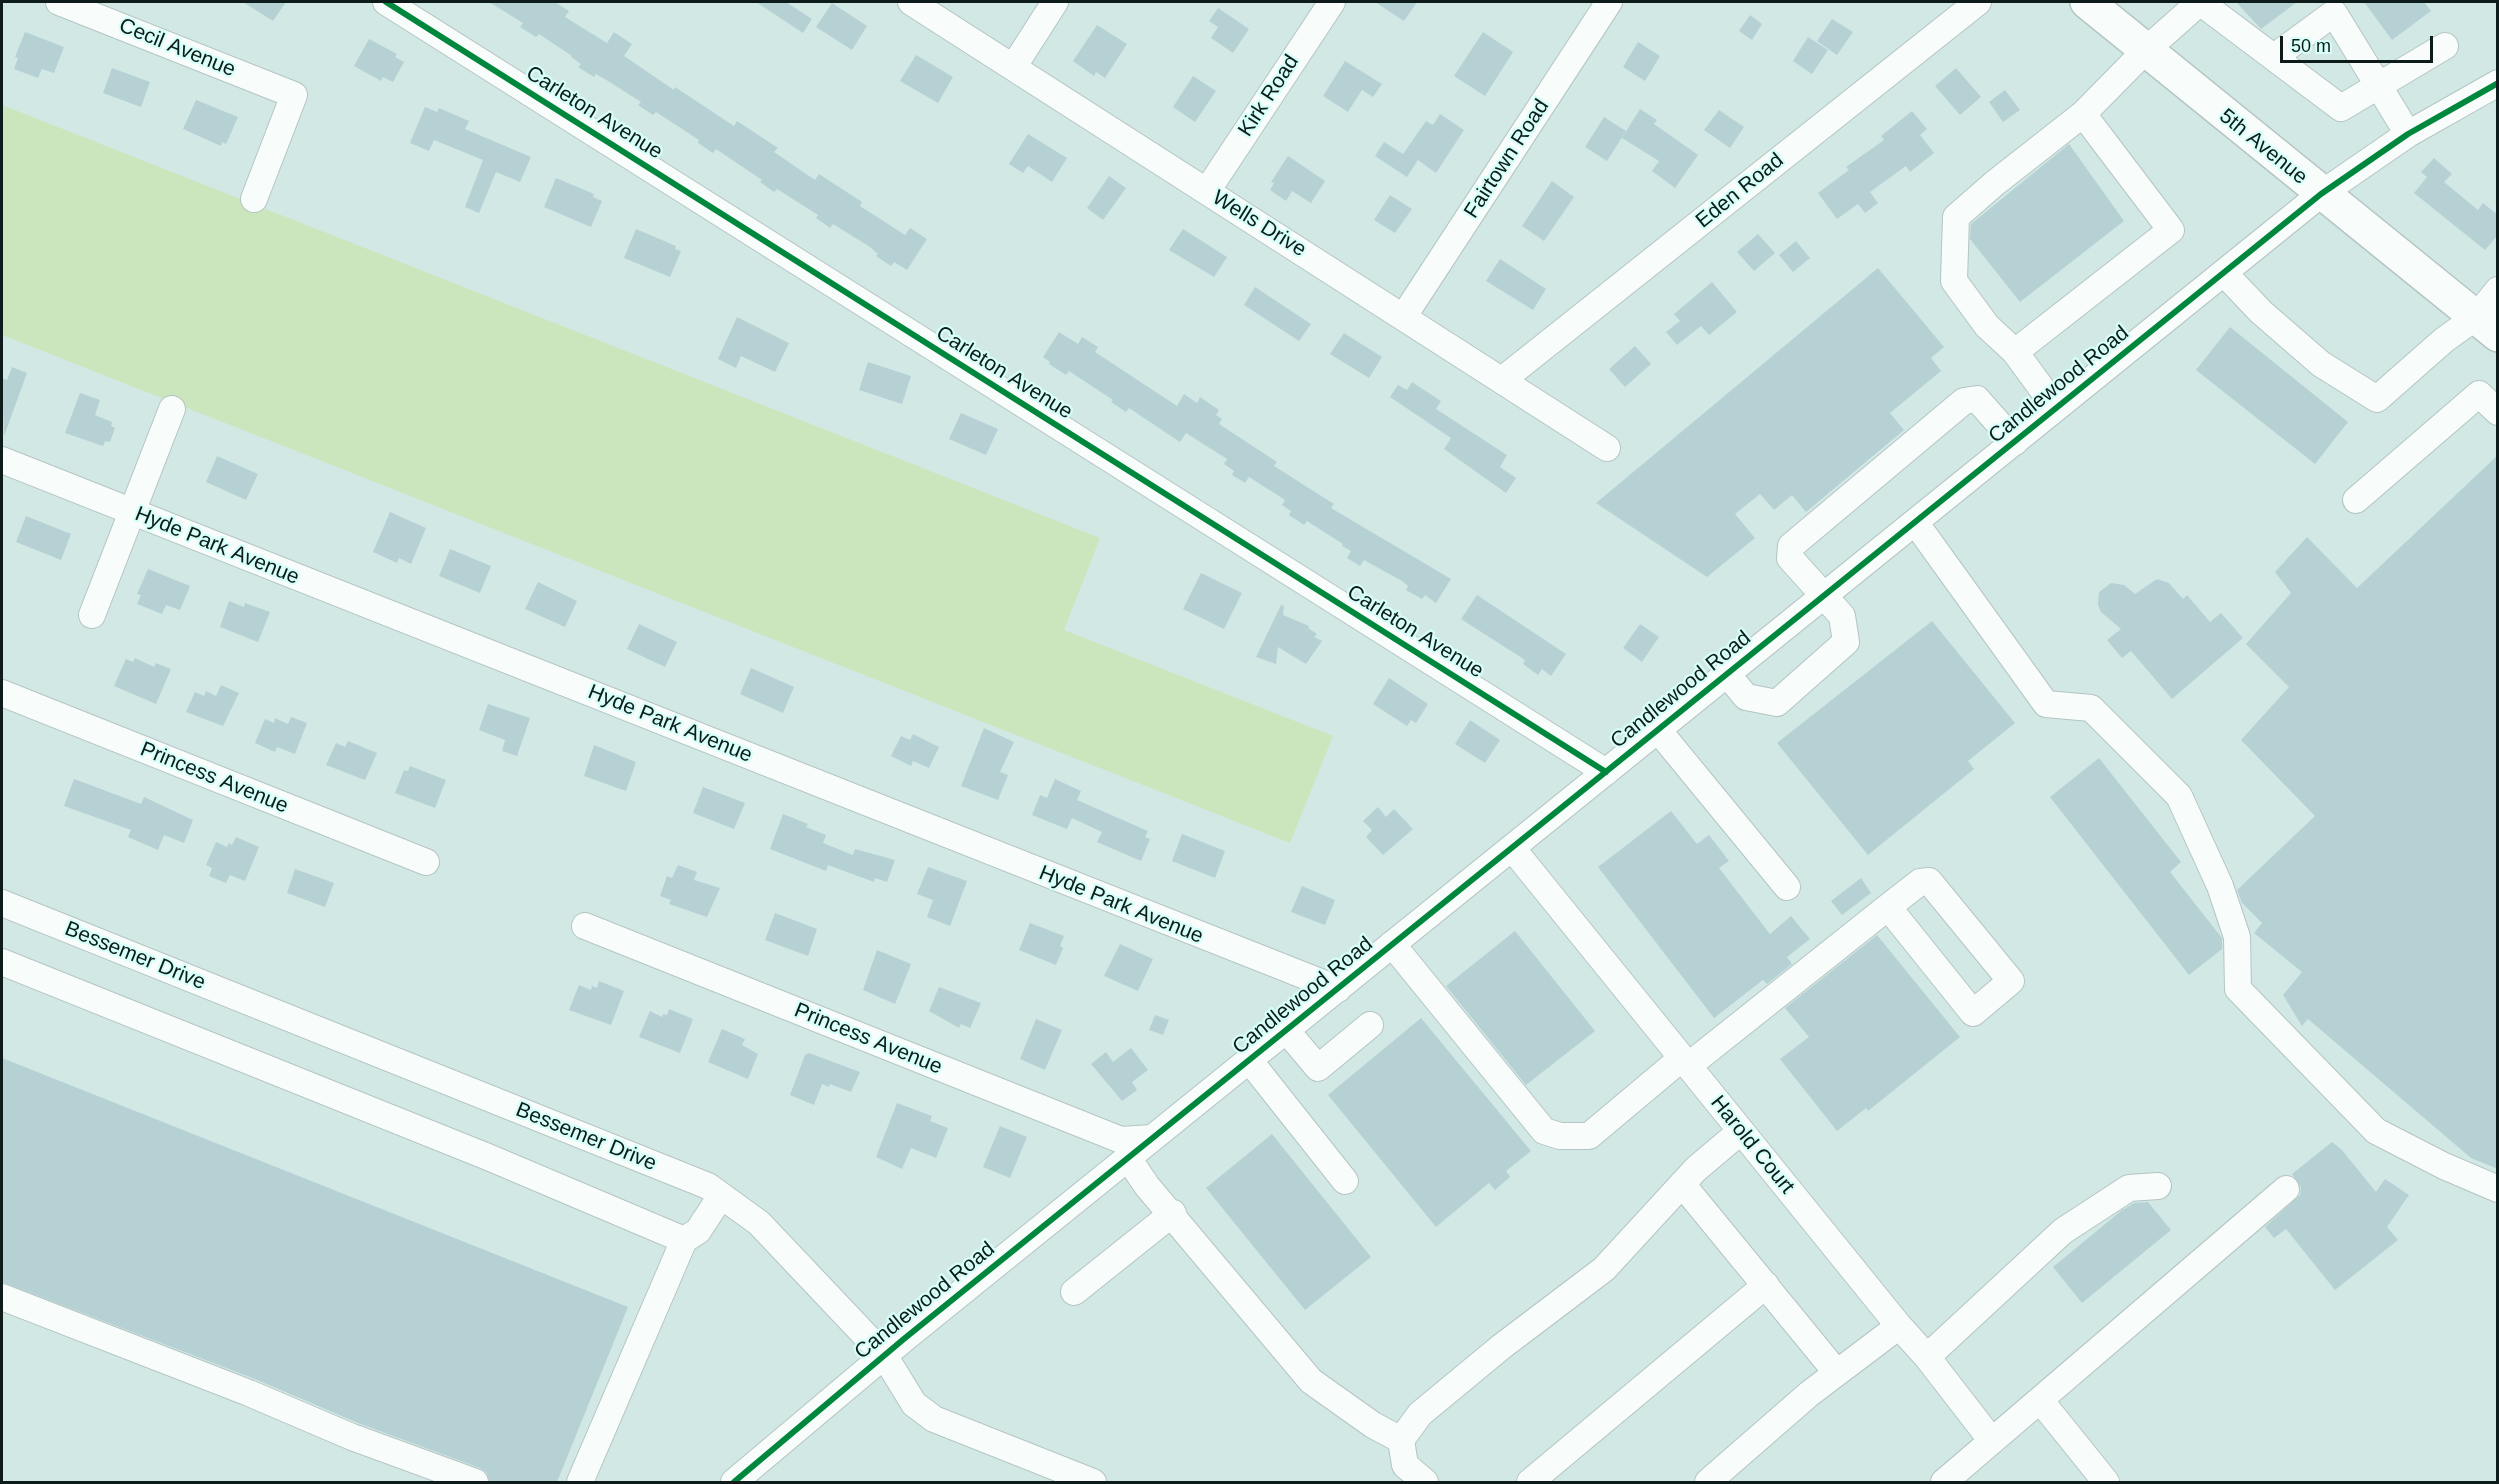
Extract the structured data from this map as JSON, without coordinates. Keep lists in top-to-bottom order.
{
  "streets": {
    "main road": ["5th Avenue"],
    "street": [
      "Cecil Avenue",
      "Kirk Road",
      "Carleton Avenue",
      "Fairtown Road",
      "Eden Road",
      "Wells Drive",
      "Candlewood Road",
      "Hyde Park Avenue",
      "Princess Avenue",
      "Bessemer Drive",
      "Harold Court"
    ]
  },
  "crossings": [
    ["Kirk Road", "Wells Drive"],
    ["Carleton Avenue", "Candlewood Road"],
    ["5th Avenue", "Candlewood Road"],
    ["Fairtown Road", "Wells Drive"],
    ["Eden Road", "Wells Drive"],
    ["Candlewood Road", "Hyde Park Avenue"],
    ["Candlewood Road", "Princess Avenue"],
    ["Candlewood Road", "Bessemer Drive"],
    ["Candlewood Road", "Harold Court"]
  ],
  "scale_bar": "50 m"
}
